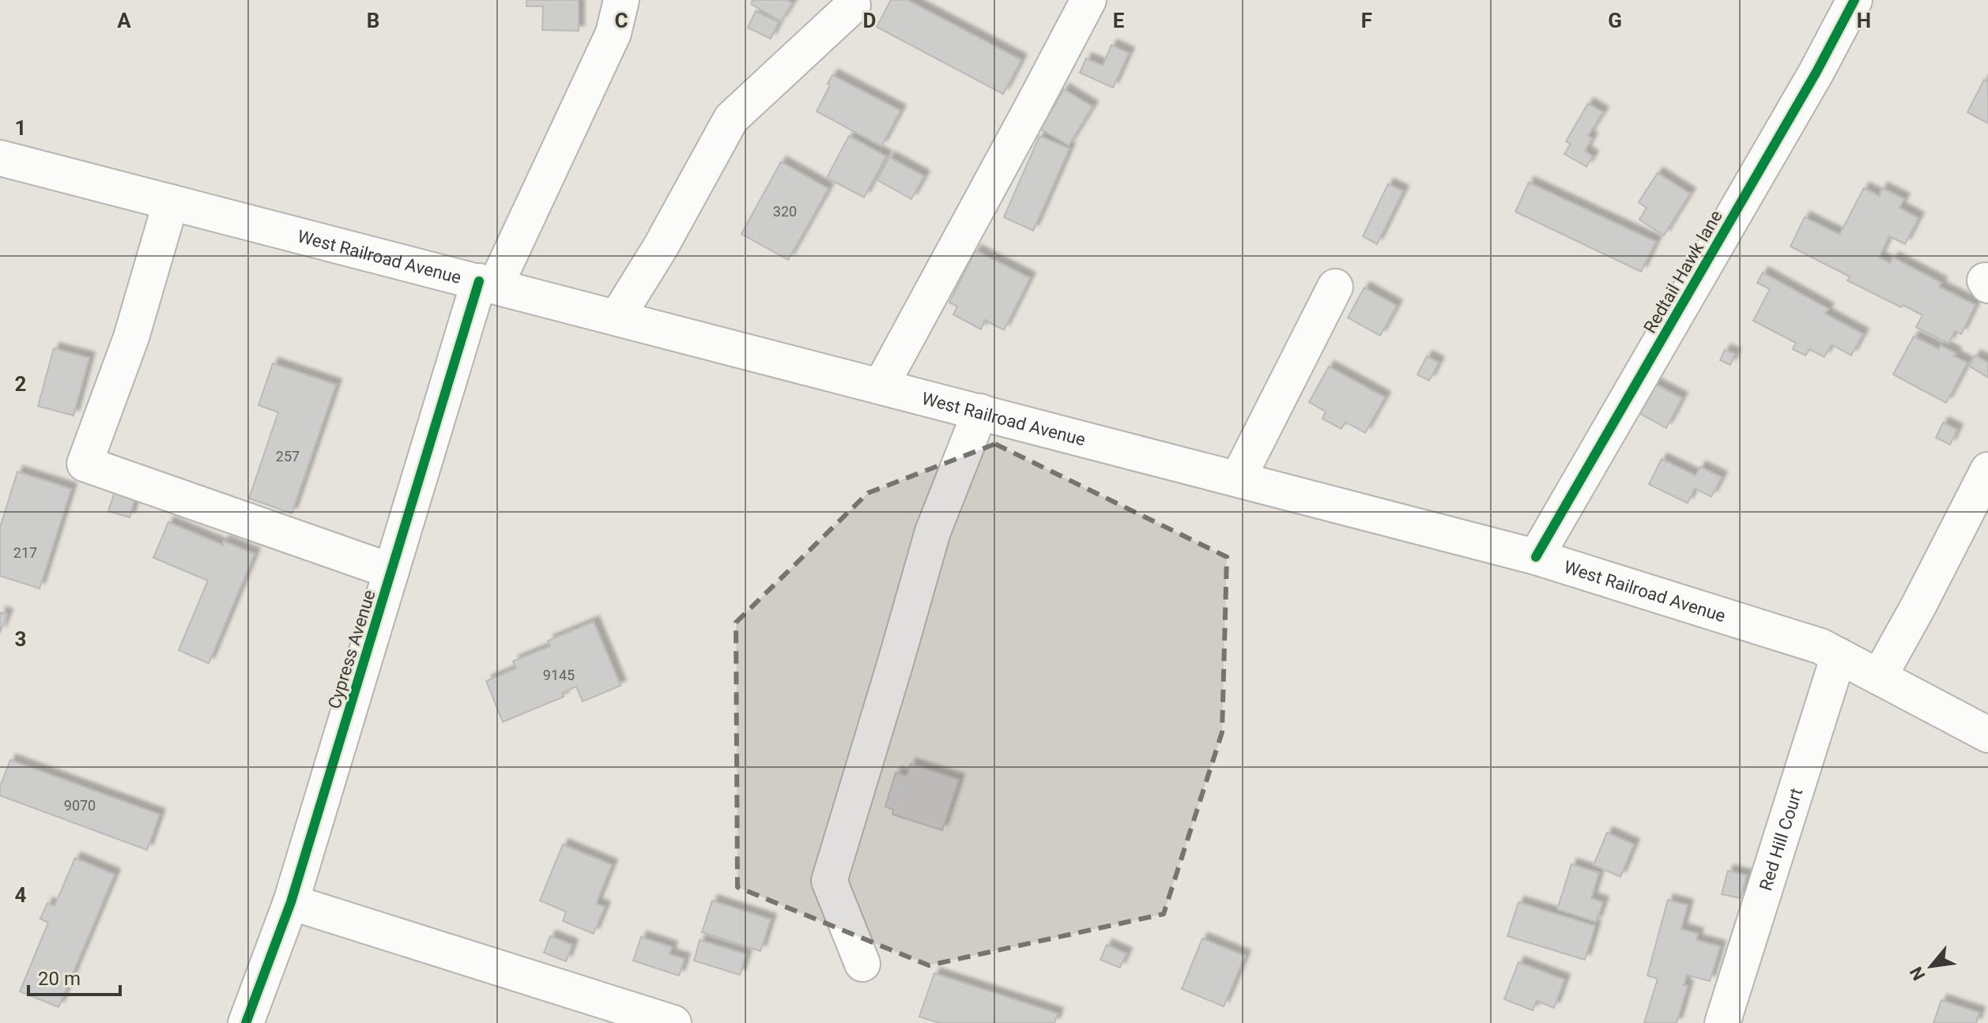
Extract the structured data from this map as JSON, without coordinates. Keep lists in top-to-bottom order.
{
  "streets": {
    "main road": [
      "West Railroad Avenue",
      "Redtail Hawk lane",
      "Cypress Avenue",
      "Red Hill Court"
    ]
  },
  "crossings": [
    ["West Railroad Avenue", "Redtail Hawk lane"],
    ["West Railroad Avenue", "Cypress Avenue"],
    ["West Railroad Avenue", "Red Hill Court"]
  ],
  "house_numbers": [
    "320",
    "257",
    "217",
    "9145",
    "9070"
  ],
  "scale_bar": "20 m",
  "north": "bottom left",
  "grid": {
    "columns": [
      "A",
      "B",
      "C",
      "D",
      "E",
      "F",
      "G",
      "H"
    ],
    "rows": [
      "1",
      "2",
      "3",
      "4"
    ]
  }
}
